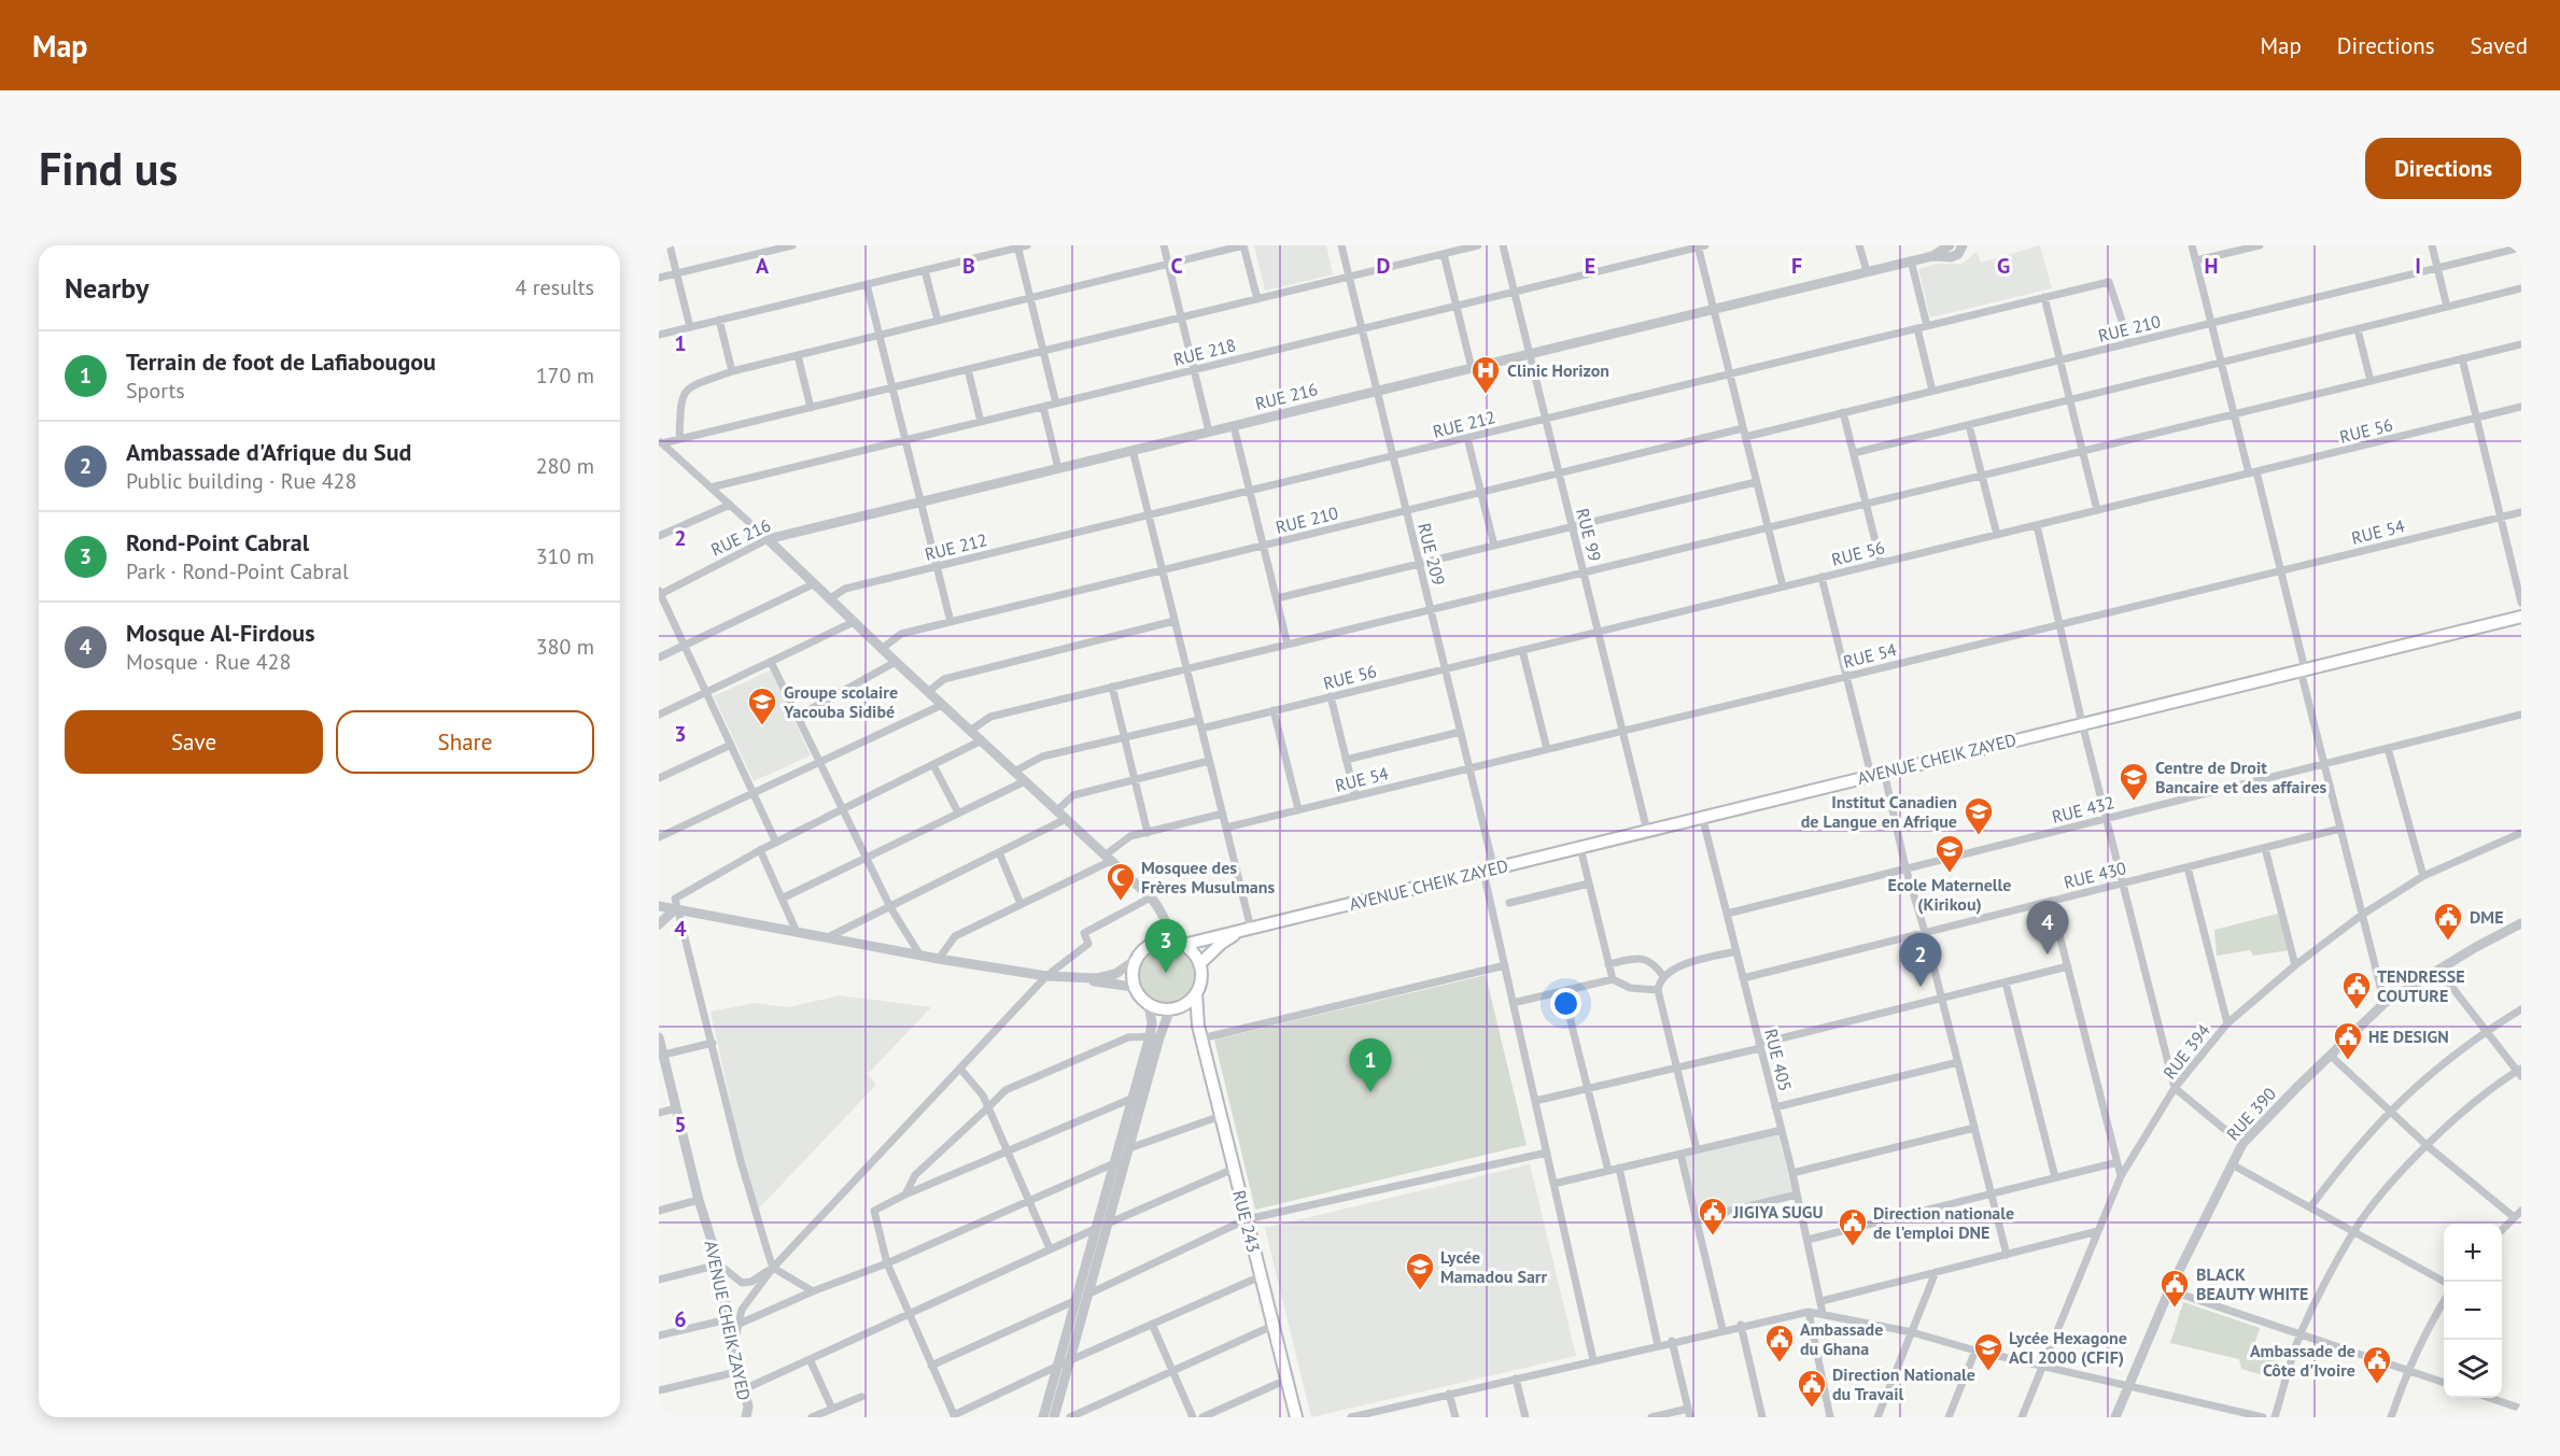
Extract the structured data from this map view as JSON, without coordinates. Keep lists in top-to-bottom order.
{
  "streets": {
    "main road": ["AVENUE CHEIK ZAYED", "RUE 243"],
    "street": [
      "RUE 210",
      "RUE 218",
      "RUE 216",
      "RUE 212",
      "RUE 56",
      "RUE 54",
      "RUE 99",
      "RUE 209",
      "RUE 432",
      "RUE 430",
      "RUE 394",
      "RUE 405",
      "RUE 390"
    ]
  },
  "crossings": [
    ["RUE 210", "RUE 212"],
    ["RUE 210", "RUE 99"],
    ["RUE 210", "RUE 209"],
    ["RUE 218", "RUE 99"],
    ["RUE 218", "RUE 209"],
    ["RUE 216", "RUE 99"],
    ["RUE 216", "RUE 209"],
    ["RUE 212", "RUE 99"],
    ["RUE 212", "RUE 209"],
    ["RUE 56", "RUE 99"],
    ["RUE 56", "RUE 209"],
    ["RUE 54", "RUE 99"],
    ["RUE 54", "RUE 209"],
    ["RUE 99", "AVENUE CHEIK ZAYED"],
    ["RUE 209", "AVENUE CHEIK ZAYED"],
    ["AVENUE CHEIK ZAYED", "RUE 405"],
    ["AVENUE CHEIK ZAYED", "RUE 243"],
    ["RUE 432", "RUE 405"],
    ["RUE 430", "RUE 405"]
  ],
  "places": {
    "hospital": ["Clinic Horizon"],
    "school or university": [
      "Groupe scolaire Yacouba Sidibé",
      "Centre de Droit Bancaire et des affaires",
      "Institut Canadien de Langue en Afrique",
      "Ecole Maternelle (Kirikou)",
      "Lycée Mamadou Sarr",
      "Lycée Hexagone ACI 2000 (CFIF)"
    ],
    "mosque": ["Mosquee des Frères Musulmans"],
    "public building": [
      "DME",
      "TENDRESSE COUTURE",
      "HE DESIGN",
      "JIGIYA SUGU",
      "Direction nationale de l'emploi DNE",
      "BLACK BEAUTY WHITE",
      "Ambassade du Ghana",
      "Ambassade de Côte d'Ivoire",
      "Direction Nationale du Travail"
    ]
  },
  "page": {
    "header": "Map",
    "nav": ["Map", "Directions", "Saved"],
    "buttons": [
      "Directions",
      ["Save", "Share"]
    ],
    "title": "Find us",
    "heading": ["Nearby", "4 results"],
    "list": [
      {
        "mark": "1",
        "name": "Terrain de foot de Lafiabougou",
        "note": "Sports",
        "value": "170 m"
      },
      {
        "mark": "2",
        "name": "Ambassade d'Afrique du Sud",
        "note": "Public building · Rue 428",
        "value": "280 m"
      },
      {
        "mark": "3",
        "name": "Rond-Point Cabral",
        "note": "Park · Rond-Point Cabral",
        "value": "310 m"
      },
      {
        "mark": "4",
        "name": "Mosque Al-Firdous",
        "note": "Mosque · Rue 428",
        "value": "380 m"
      }
    ],
    "pins": [
      "4",
      "3",
      "2",
      "1"
    ],
    "map_buttons": ["+", "−"]
  },
  "grid": {
    "columns": [
      "A",
      "B",
      "C",
      "D",
      "E",
      "F",
      "G",
      "H",
      "I"
    ],
    "rows": [
      "1",
      "2",
      "3",
      "4",
      "5",
      "6"
    ]
  }
}
